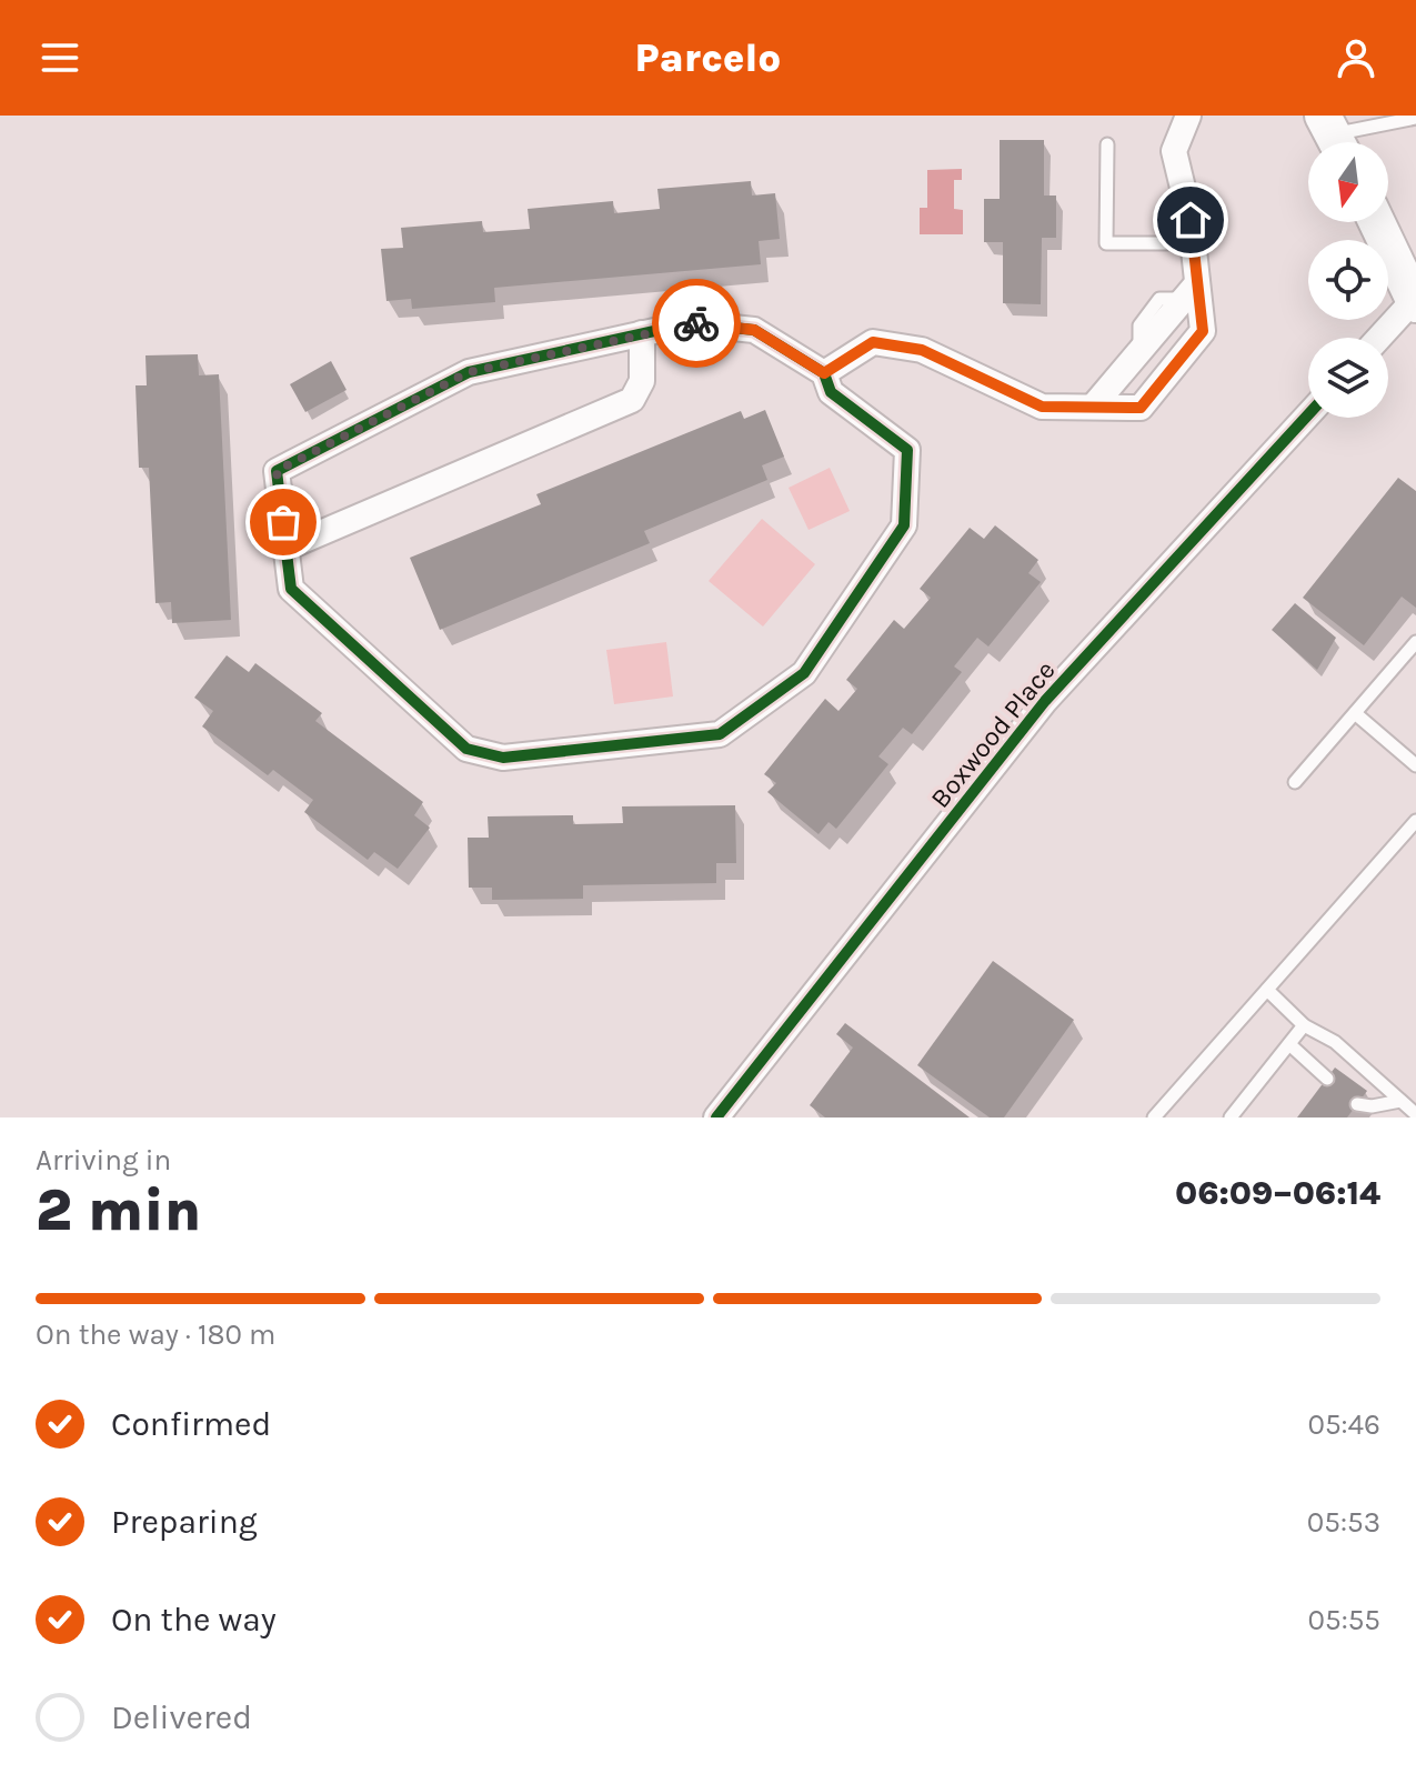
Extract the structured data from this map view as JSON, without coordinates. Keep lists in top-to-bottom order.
{
  "streets": {
    "street": ["Boxwood Place"]
  },
  "north": "bottom",
  "page": {
    "header": "Parcelo",
    "heading": ["2 min", "Arriving in", "06:09–06:14"],
    "bar": "On the way · 180 m",
    "list": [
      ["Confirmed", "05:46"],
      ["Preparing", "05:53"],
      ["On the way", "05:55"],
      "Delivered"
    ]
  }
}
